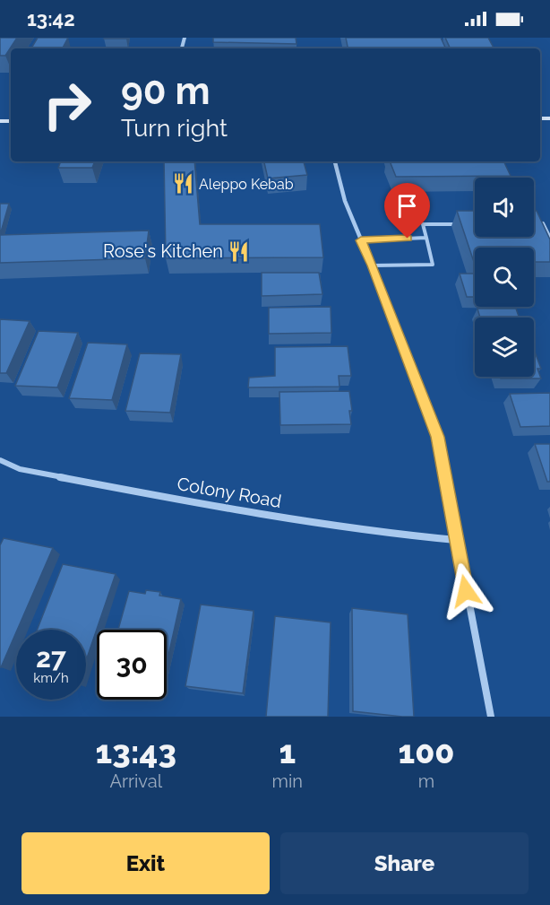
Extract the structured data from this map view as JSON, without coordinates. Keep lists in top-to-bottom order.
{
  "streets": {
    "street": ["Colony Road"]
  },
  "places": {
    "restaurant": ["Aleppo Kebab", "Rose's Kitchen"]
  },
  "page": {
    "status": "13:42",
    "turn": ["90 m", "Turn right"],
    "speed": "27 km/h",
    "limit": "30",
    "eta": [
      "13:43",
      "Arrival",
      "1",
      "min",
      "100",
      "m"
    ],
    "buttons": ["Exit", "Share"]
  }
}
